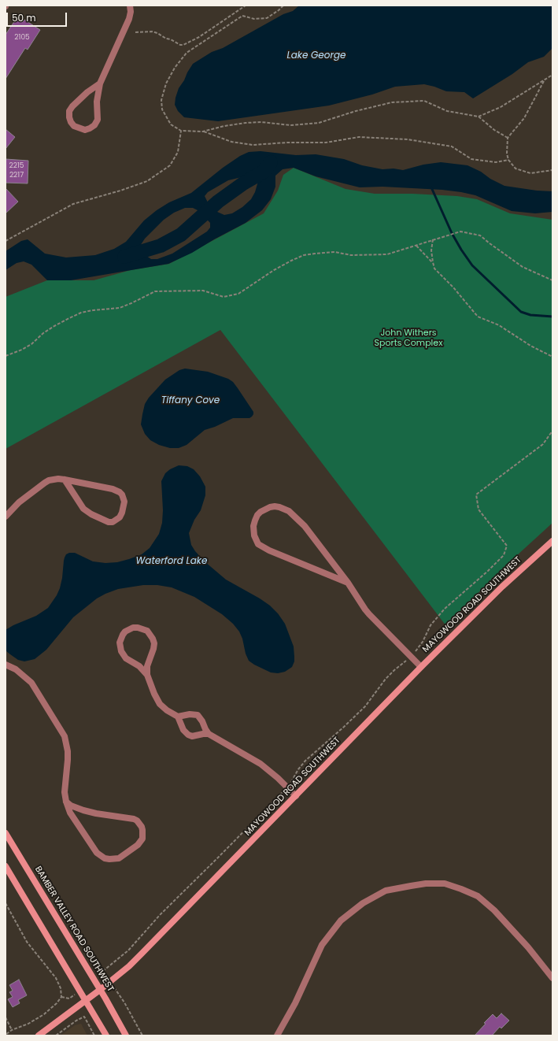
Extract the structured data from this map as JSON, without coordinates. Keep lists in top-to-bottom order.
{
  "streets": {
    "street": ["MAYOWOOD ROAD SOUTHWEST", "BAMBER VALLEY ROAD SOUTHWEST"]
  },
  "crossings": [
    ["MAYOWOOD ROAD SOUTHWEST", "BAMBER VALLEY ROAD SOUTHWEST"]
  ],
  "water": ["Lake George", "Tiffany Cove", "Waterford Lake"],
  "parks": ["John Withers Sports Complex"],
  "house_numbers": ["2105", "2215", "2217"],
  "scale_bar": "50 m"
}
